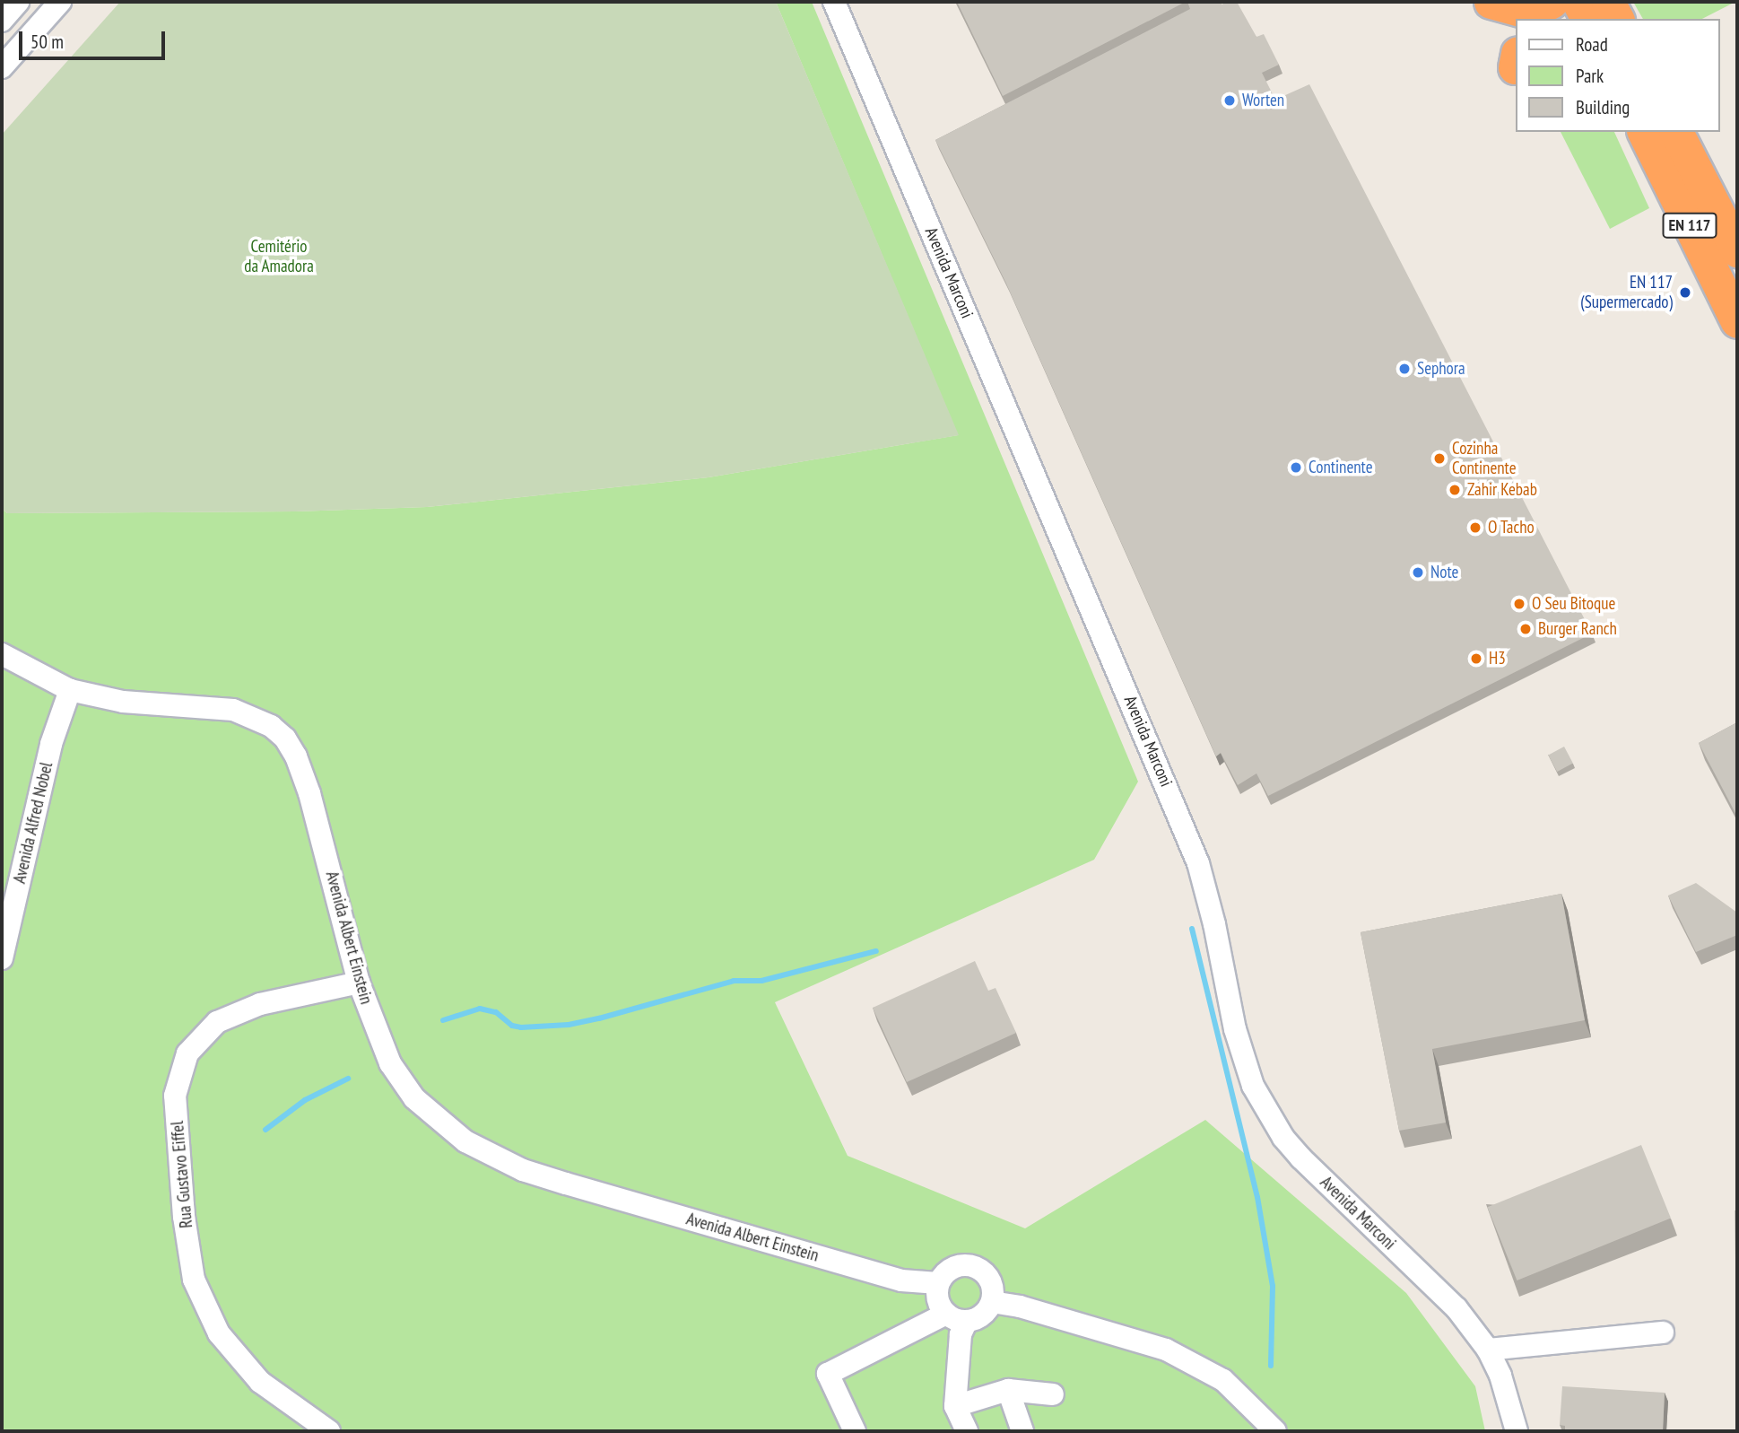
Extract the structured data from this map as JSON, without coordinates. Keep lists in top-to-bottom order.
{
  "streets": {
    "highway": ["EN 117"],
    "street": [
      "Avenida Marconi",
      "Avenida Alfred Nobel",
      "Avenida Albert Einstein",
      "Rua Gustavo Eiffel"
    ]
  },
  "crossings": [
    ["Avenida Alfred Nobel", "Avenida Albert Einstein"],
    ["Avenida Albert Einstein", "Rua Gustavo Eiffel"]
  ],
  "parks": ["Cemitério da Amadora"],
  "places": [
    "Worten",
    "EN 117 (Supermercado)",
    "Sephora",
    "Cozinha Continente",
    "Continente",
    "Zahir Kebab",
    "O Tacho",
    "Note",
    "O Seu Bitoque",
    "Burger Ranch",
    "H3"
  ],
  "legend": ["Road", "Park", "Building"],
  "scale_bar": "50 m"
}
